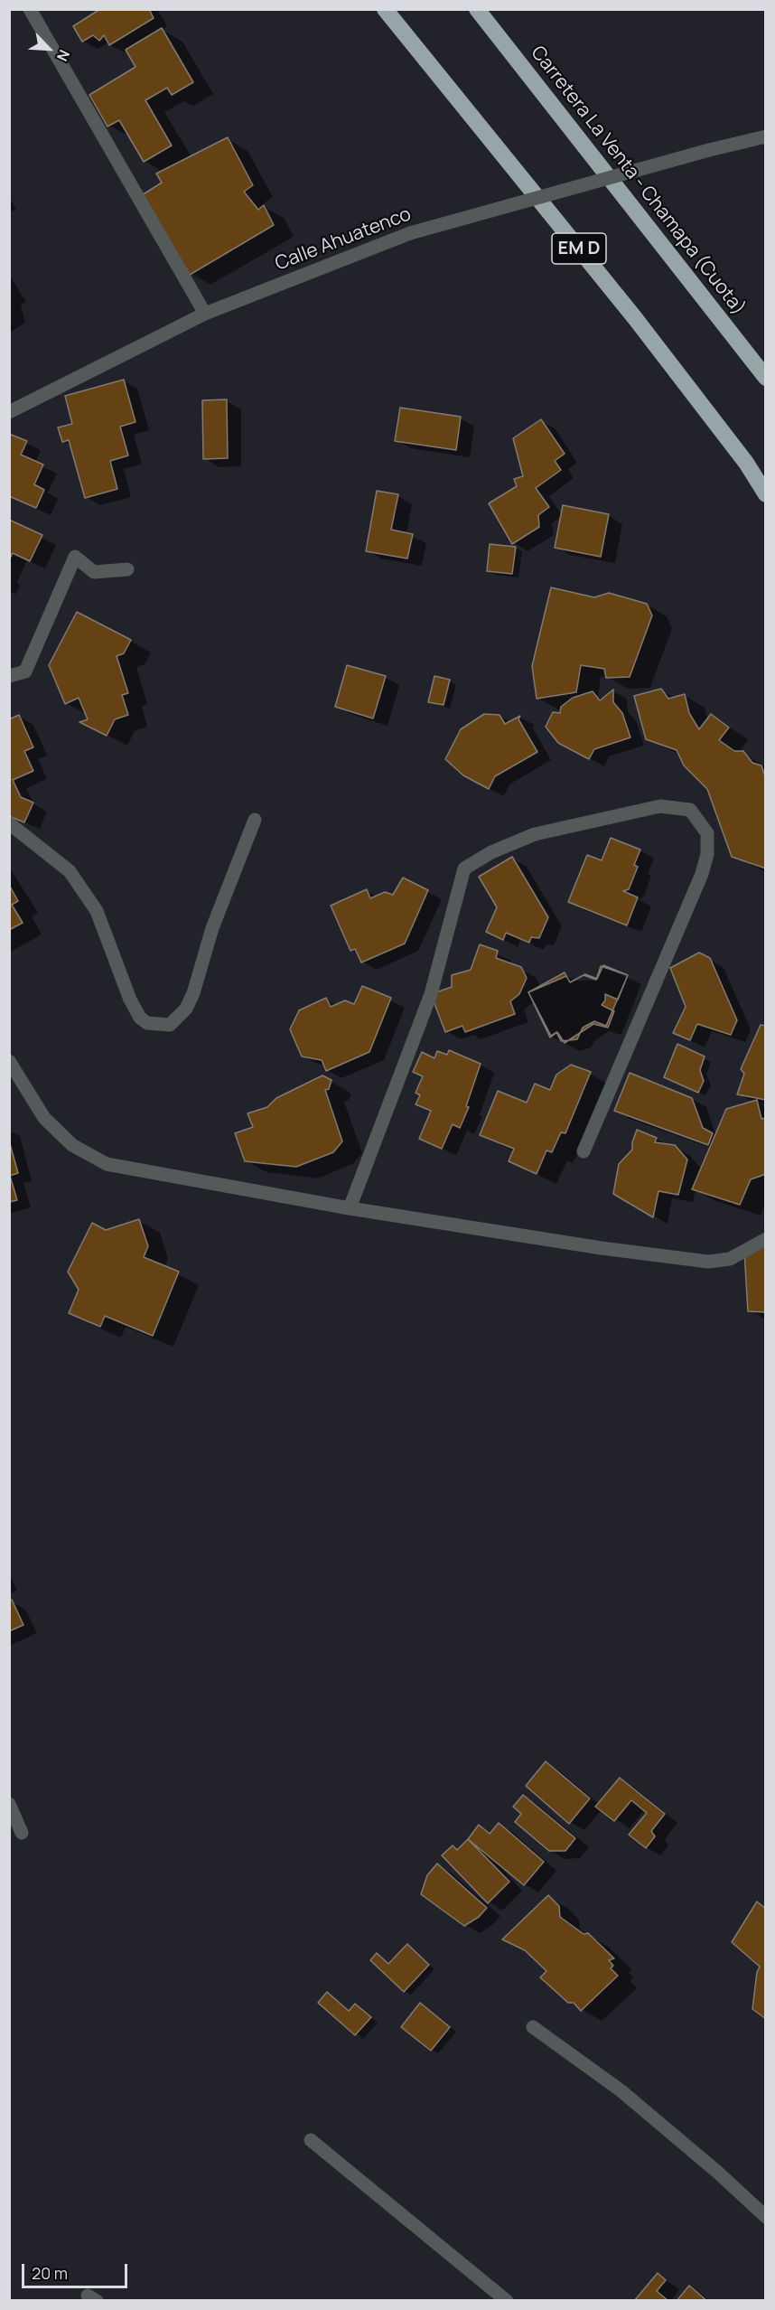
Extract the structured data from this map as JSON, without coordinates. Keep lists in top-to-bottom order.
{
  "streets": {
    "highway": ["Carretera La Venta - Chamapa (Cuota)", "EM D"],
    "street": ["Calle Ahuatenco"]
  },
  "scale_bar": "20 m",
  "north": "bottom right"
}
